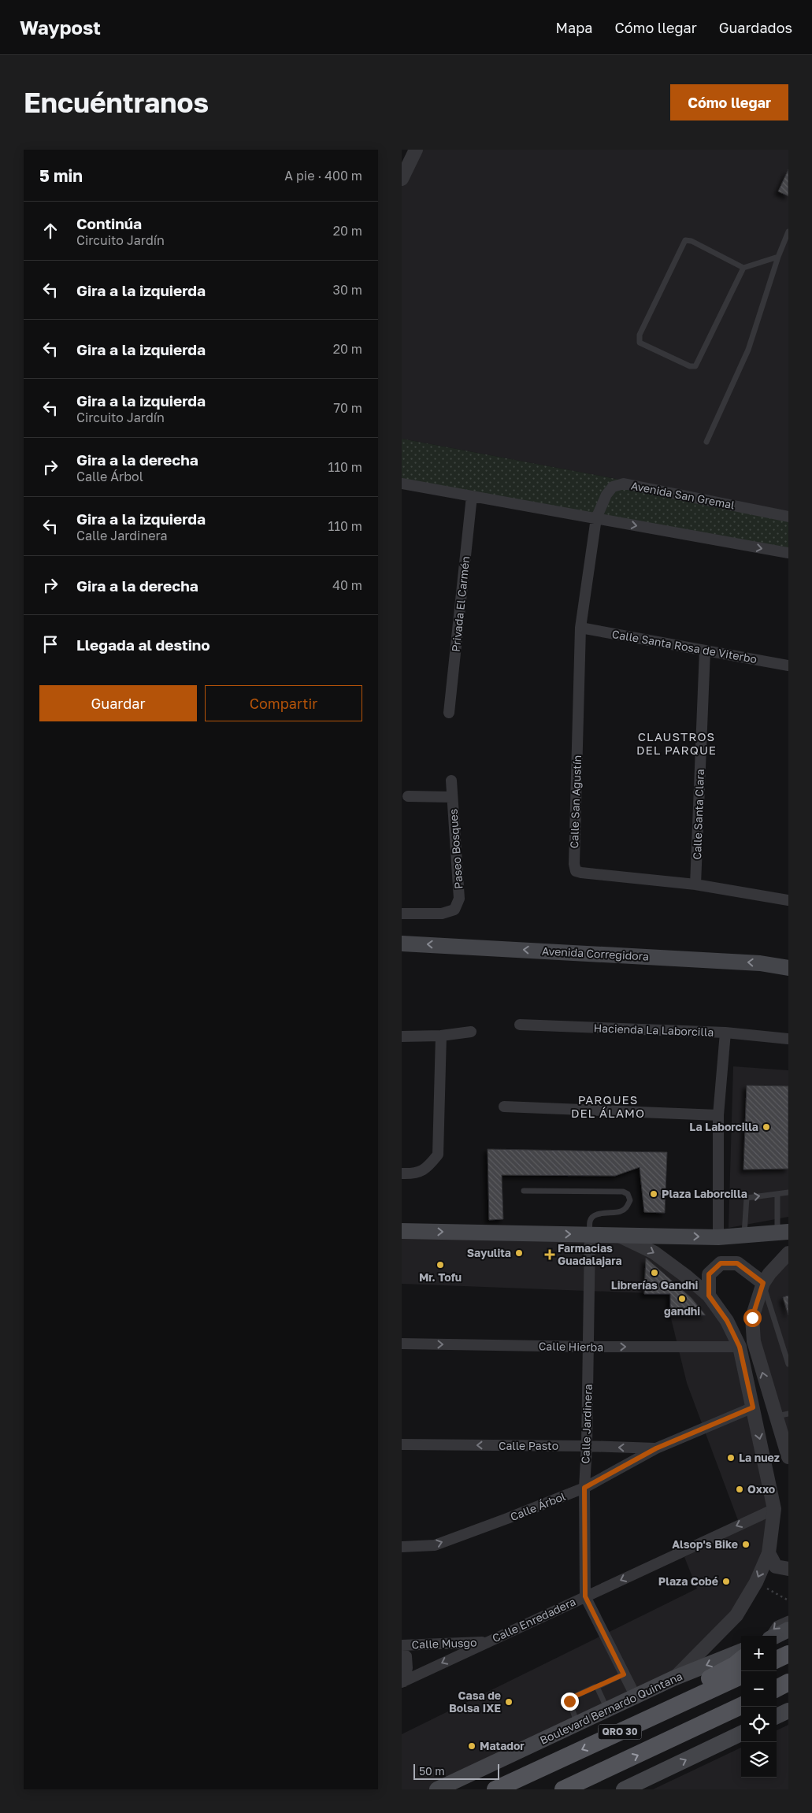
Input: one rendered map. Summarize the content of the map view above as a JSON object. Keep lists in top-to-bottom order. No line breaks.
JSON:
{"streets":{"main road":["Avenida Corregidora","Boulevard Bernardo Quintana","QRO 30"],"street":["Avenida San Gremal","Privada El Carmén","Calle Santa Rosa de Viterbo","Calle San Agustín","Calle Santa Clara","Paseo Bosques","Hacienda La Laborcilla","Calle Hierba","Calle Jardinera","Calle Pasto","Calle Árbol","Calle Enredadera","Calle Musgo"]},"crossings":[["Avenida San Gremal","Calle San Agustín"],["Calle Santa Rosa de Viterbo","Calle San Agustín"],["Calle Santa Rosa de Viterbo","Calle Santa Clara"],["Calle San Agustín","Calle Santa Clara"],["Calle Hierba","Calle Jardinera"],["Calle Jardinera","Calle Pasto"],["Calle Jardinera","Calle Árbol"],["Calle Jardinera","Calle Enredadera"],["Calle Jardinera","Boulevard Bernardo Quintana"],["Calle Pasto","Calle Árbol"],["Calle Enredadera","Calle Musgo"]],"one_way":["Avenida Corregidora","Calle Hierba","Calle Pasto","Calle Árbol","Calle Enredadera"],"districts":["CLAUSTROS DEL PARQUE","PARQUES DEL ÁLAMO"],"places":{"other":["La Laborcilla","Plaza Laborcilla","Sayulita","Mr. Tofu","Librerías Gandhi","gandhi","La nuez","Oxxo","Alsop's Bike","Plaza Cobé","Casa de Bolsa IXE","Matador"],"health":["Farmacias Guadalajara"]},"scale_bar":"50 m","page":{"header":"Waypost","nav":["Mapa","Cómo llegar","Guardados"],"buttons":["Cómo llegar",["Guardar","Compartir"]],"title":"Encuéntranos","heading":["5 min","A pie · 400 m"],"list":[["Continúa","Circuito Jardín","20 m"],["Gira a la izquierda","30 m"],["Gira a la izquierda","20 m"],["Gira a la izquierda","Circuito Jardín","70 m"],["Gira a la derecha","Calle Árbol","110 m"],["Gira a la izquierda","Calle Jardinera","110 m"],["Gira a la derecha","40 m"],"Llegada al destino"],"map_buttons":["+","−"],"scale":"50 m"}}
